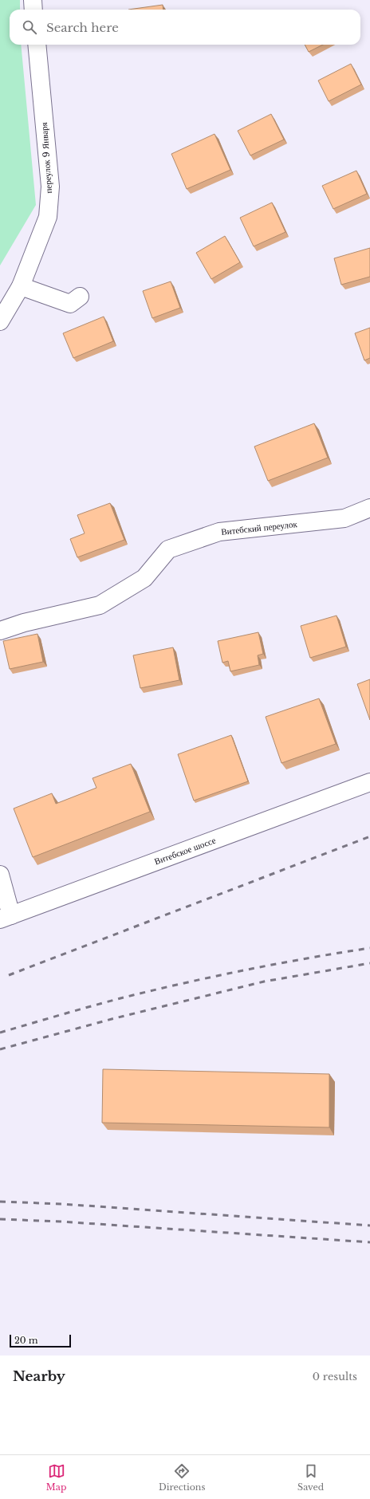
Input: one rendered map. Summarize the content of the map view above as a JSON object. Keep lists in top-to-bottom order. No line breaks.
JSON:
{"streets":{"street":["переулок 9 Января","Витебский переулок","Витебское шоссе"]},"scale_bar":"20 m","page":{"search":"Search here","scale":"20 m","heading":["Nearby","0 results"],"nav":["Map","Directions","Saved"]}}
